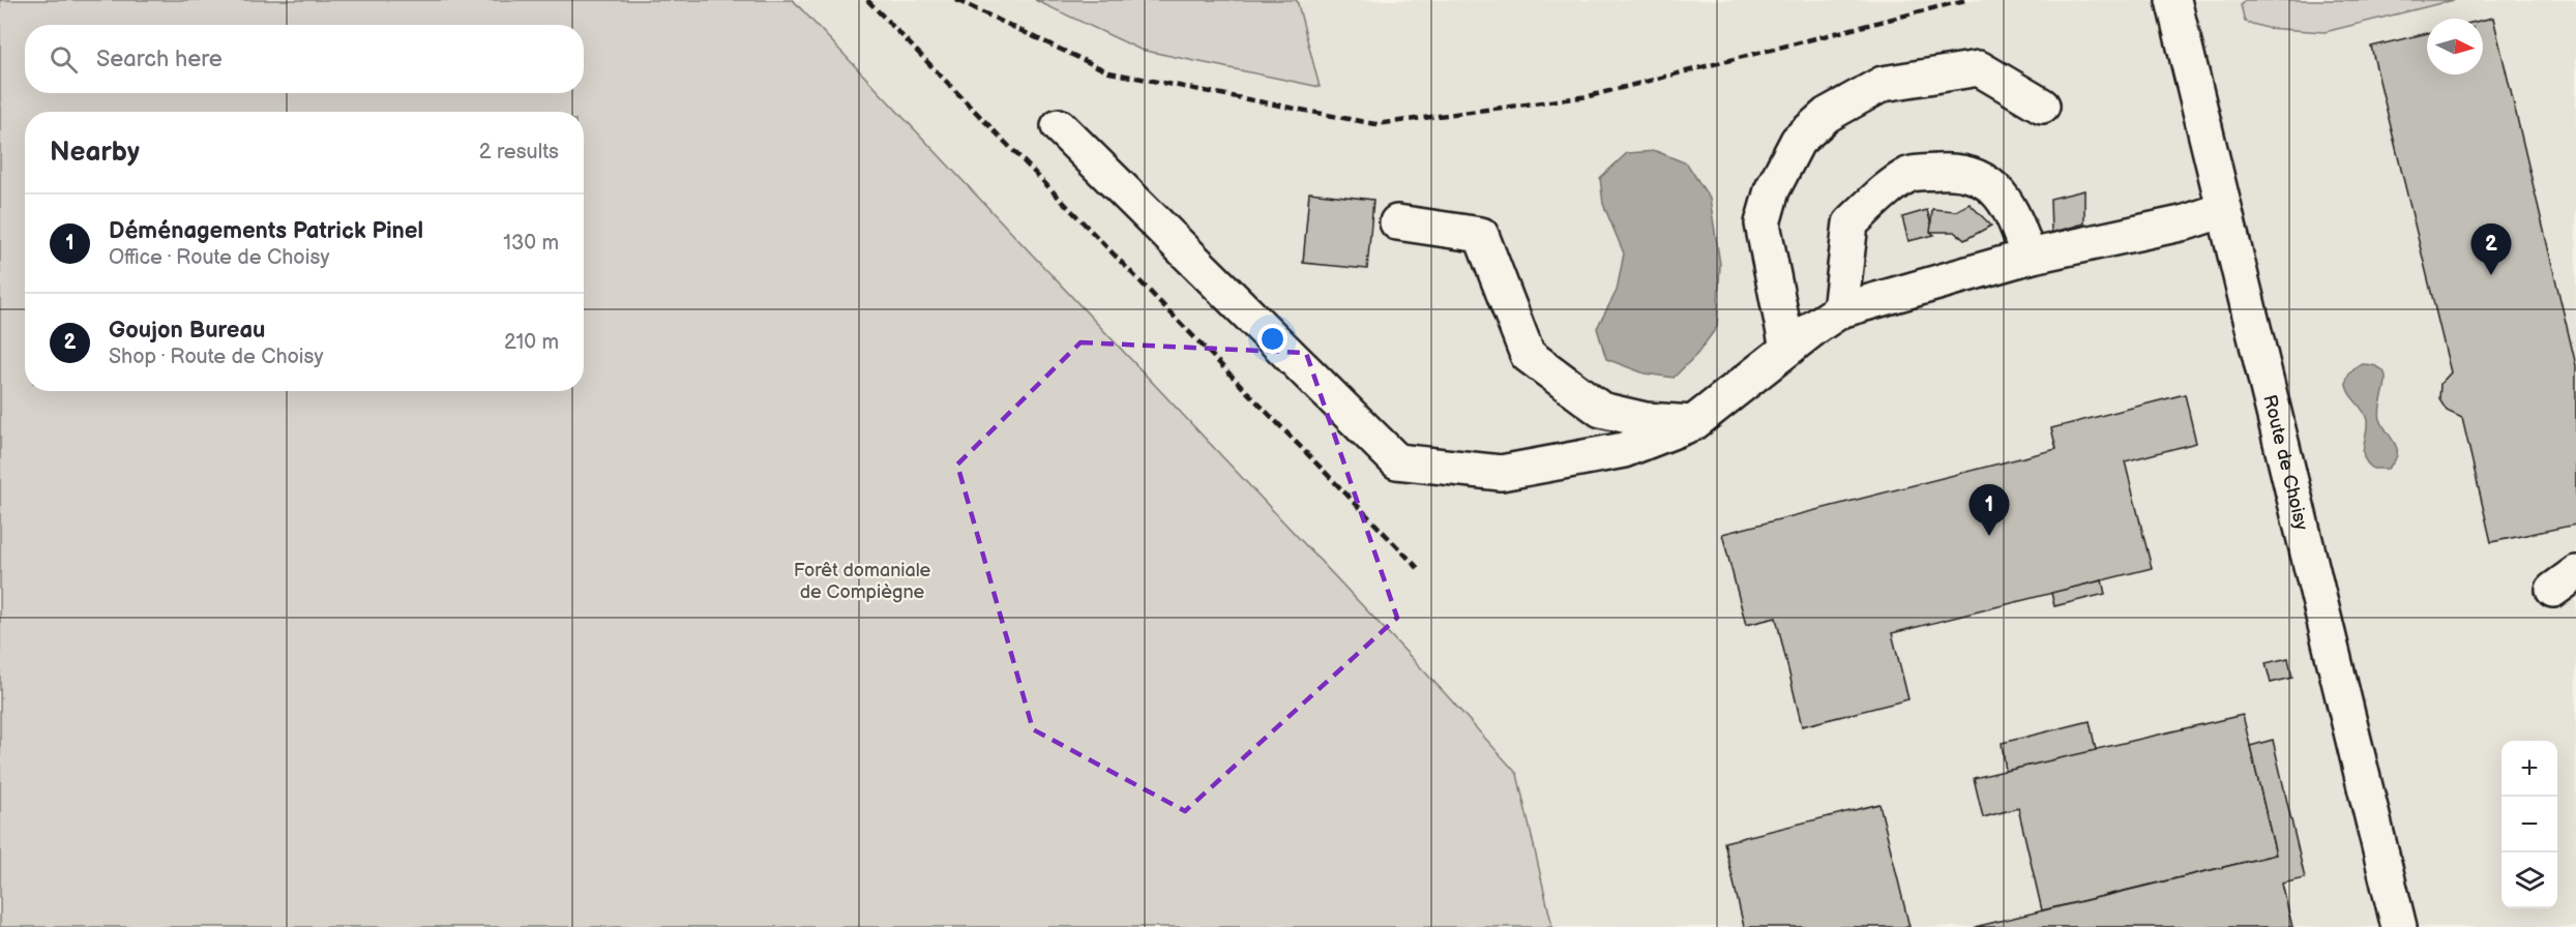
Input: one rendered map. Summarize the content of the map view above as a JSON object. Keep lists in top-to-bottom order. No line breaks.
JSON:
{"streets":{"street":["Route de Choisy"]},"parks":["Forêt domaniale de Compiègne"],"north":"right","page":{"search":"Search here","heading":["Nearby","2 results"],"list":[{"mark":"1","name":"Déménagements Patrick Pinel","note":"Office · Route de Choisy","value":"130 m"},{"mark":"2","name":"Goujon Bureau","note":"Shop · Route de Choisy","value":"210 m"}],"pins":["2","1"],"map_buttons":["+","−"]}}
